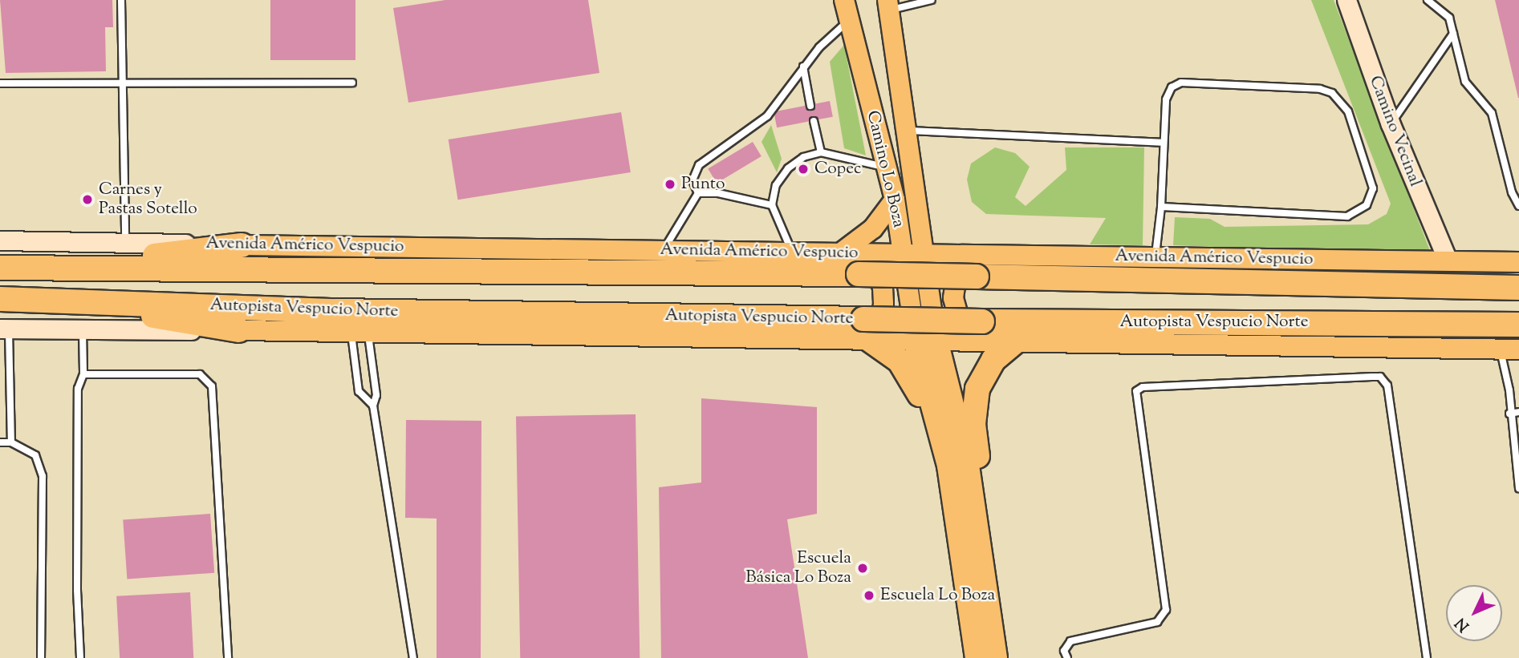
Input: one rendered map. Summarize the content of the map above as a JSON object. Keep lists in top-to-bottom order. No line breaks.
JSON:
{"streets":{"highway":["Autopista Vespucio Norte"],"main road":["Camino Vecinal","Camino Lo Boza","Avenida Américo Vespucio"]},"crossings":[["Camino Vecinal","Avenida Américo Vespucio"],["Camino Lo Boza","Avenida Américo Vespucio"]],"places":["Copec","Punto","Carnes y Pastas Sotello","Escuela Básica Lo Boza","Escuela Lo Boza"],"north":"bottom left"}
